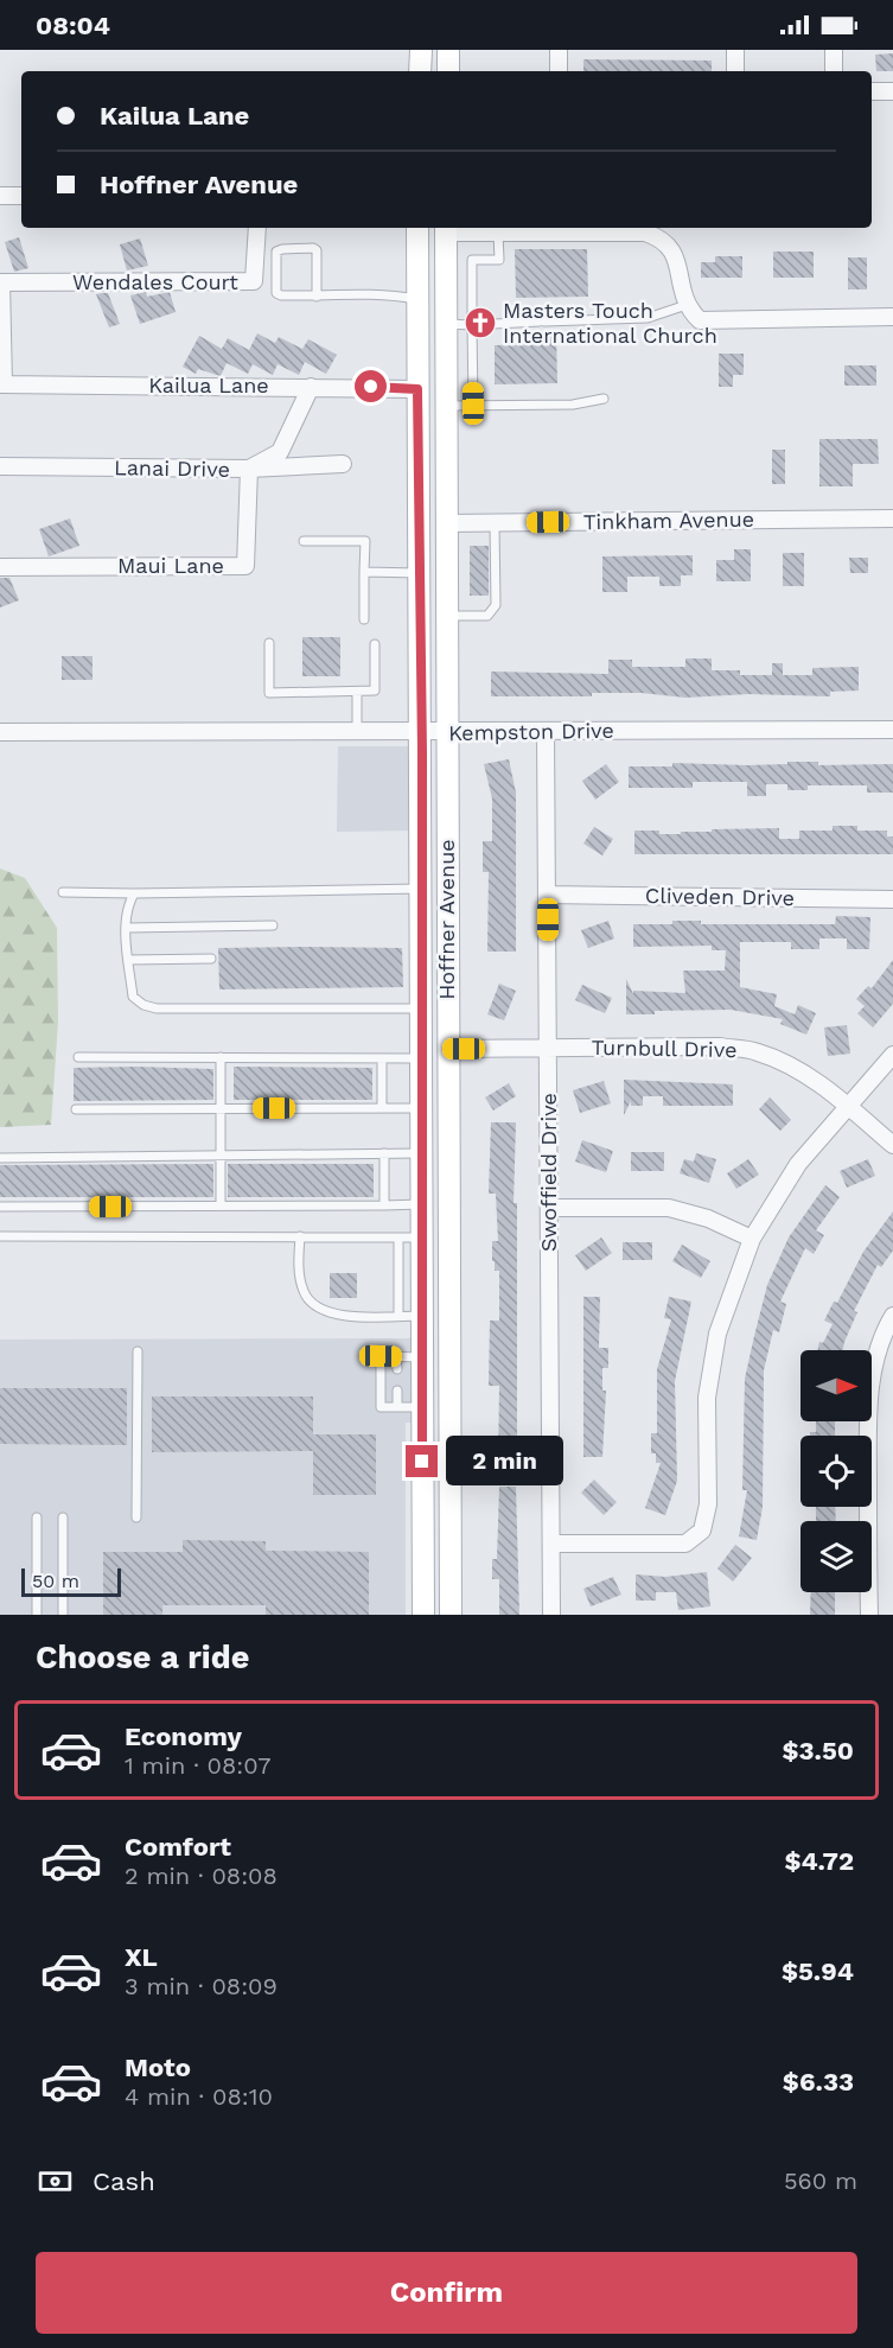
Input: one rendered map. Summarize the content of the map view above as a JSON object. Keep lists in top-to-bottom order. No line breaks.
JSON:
{"streets":{"main road":["Hoffner Avenue"],"street":["Wendales Court","Kailua Lane","Lanai Drive","Tinkham Avenue","Maui Lane","Kempston Drive","Cliveden Drive","Turnbull Drive","Swoffield Drive"]},"crossings":[["Kailua Lane","Hoffner Avenue"],["Lanai Drive","Maui Lane"],["Tinkham Avenue","Hoffner Avenue"],["Kempston Drive","Hoffner Avenue"],["Kempston Drive","Swoffield Drive"],["Cliveden Drive","Swoffield Drive"],["Hoffner Avenue","Turnbull Drive"],["Turnbull Drive","Swoffield Drive"]],"places":{"church":["Masters Touch International Church"]},"scale_bar":"50 m","north":"right","page":{"status":"08:04","banner":["Kailua Lane","Hoffner Avenue"],"bubble":"2 min","scale":"50 m","heading":"Choose a ride","list":[{"name":"Economy","note":"1 min · 08:07","value":"$3.50"},{"name":"Comfort","note":"2 min · 08:08","value":"$4.72"},{"name":"XL","note":"3 min · 08:09","value":"$5.94"},{"name":"Moto","note":"4 min · 08:10","value":"$6.33"}],"pay":["Cash","560 m"],"buttons":"Confirm"}}
